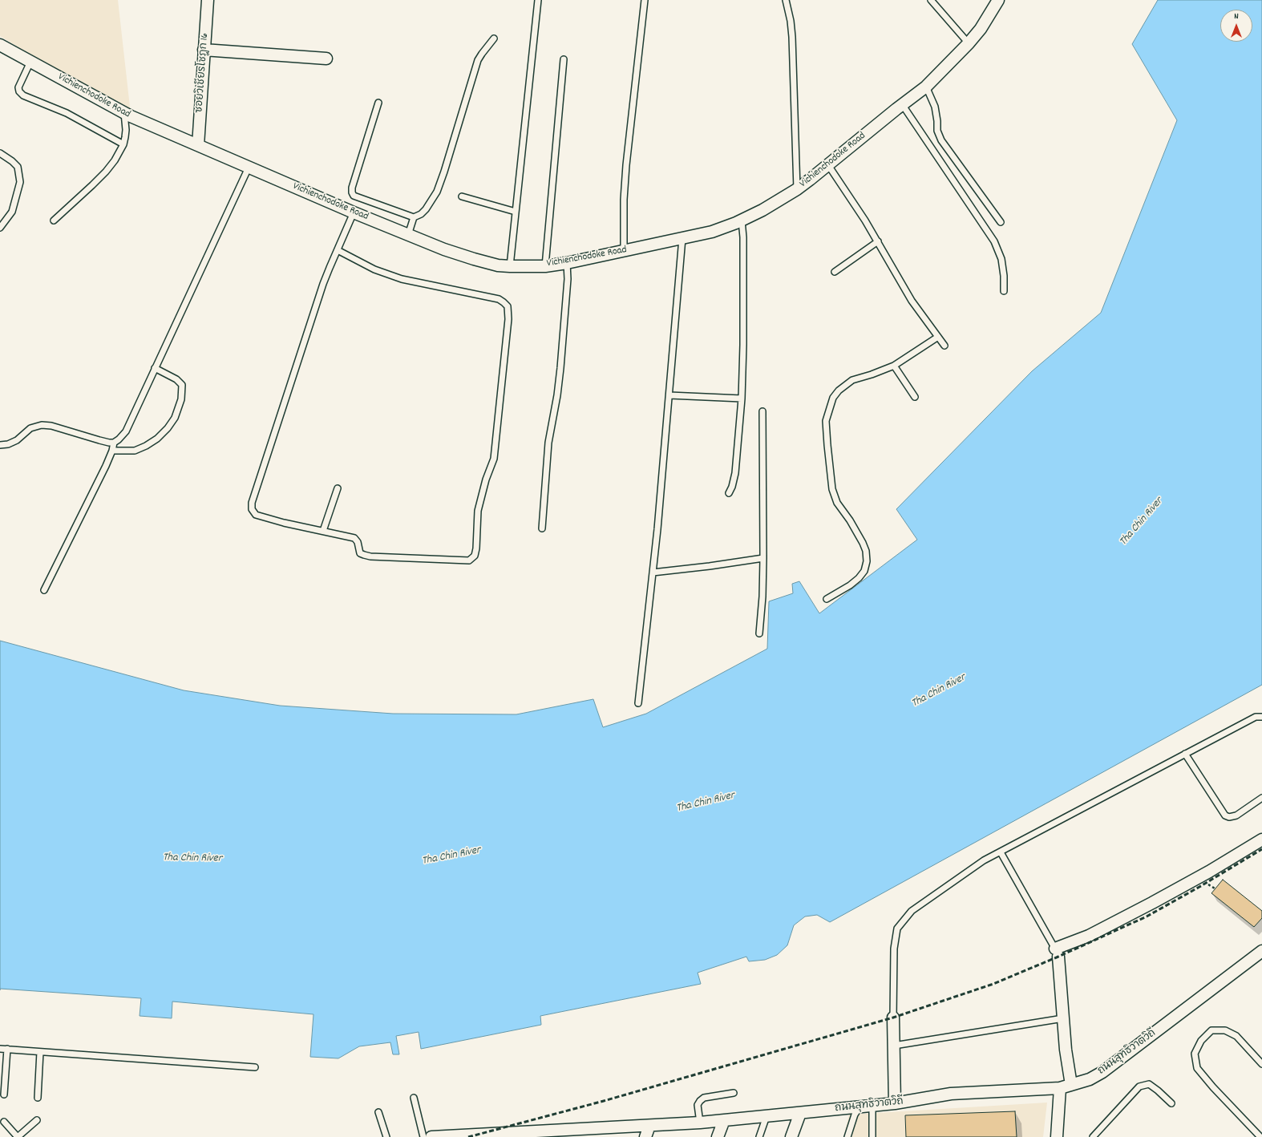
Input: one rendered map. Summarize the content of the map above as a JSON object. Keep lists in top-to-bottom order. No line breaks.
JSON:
{"streets":{"street":["ซอยวิเชียรโชฎก 16","Vichienchodoke Road","ถนนสุทธิวาตวิถี"]},"crossings":[["ซอยวิเชียรโชฎก 16","Vichienchodoke Road"]],"water":["Tha Chin River"],"north":"top"}
